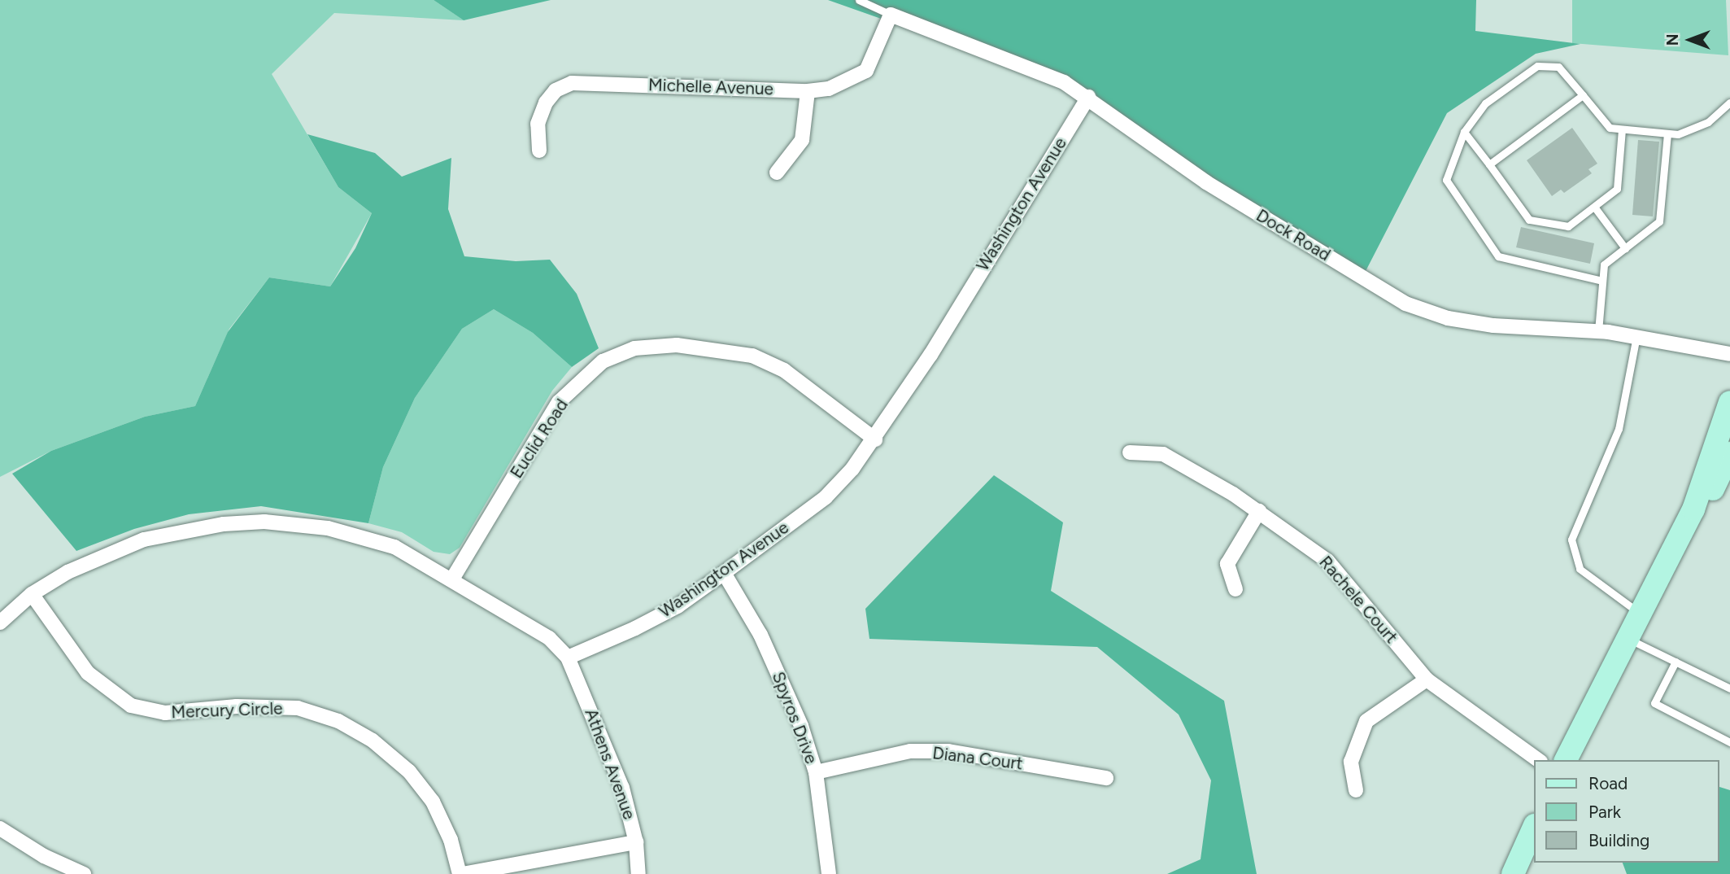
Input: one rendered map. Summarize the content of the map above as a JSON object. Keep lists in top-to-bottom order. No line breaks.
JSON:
{"streets":{"street":["Michelle Avenue","Washington Avenue","Dock Road","Euclid Road","Rachele Court","Mercury Circle","Spyros Drive","Diana Court","Athens Avenue"]},"crossings":[["Michelle Avenue","Dock Road"],["Washington Avenue","Dock Road"],["Washington Avenue","Euclid Road"],["Washington Avenue","Spyros Drive"],["Washington Avenue","Athens Avenue"],["Spyros Drive","Diana Court"]],"legend":["Road","Park","Building"],"north":"left"}
